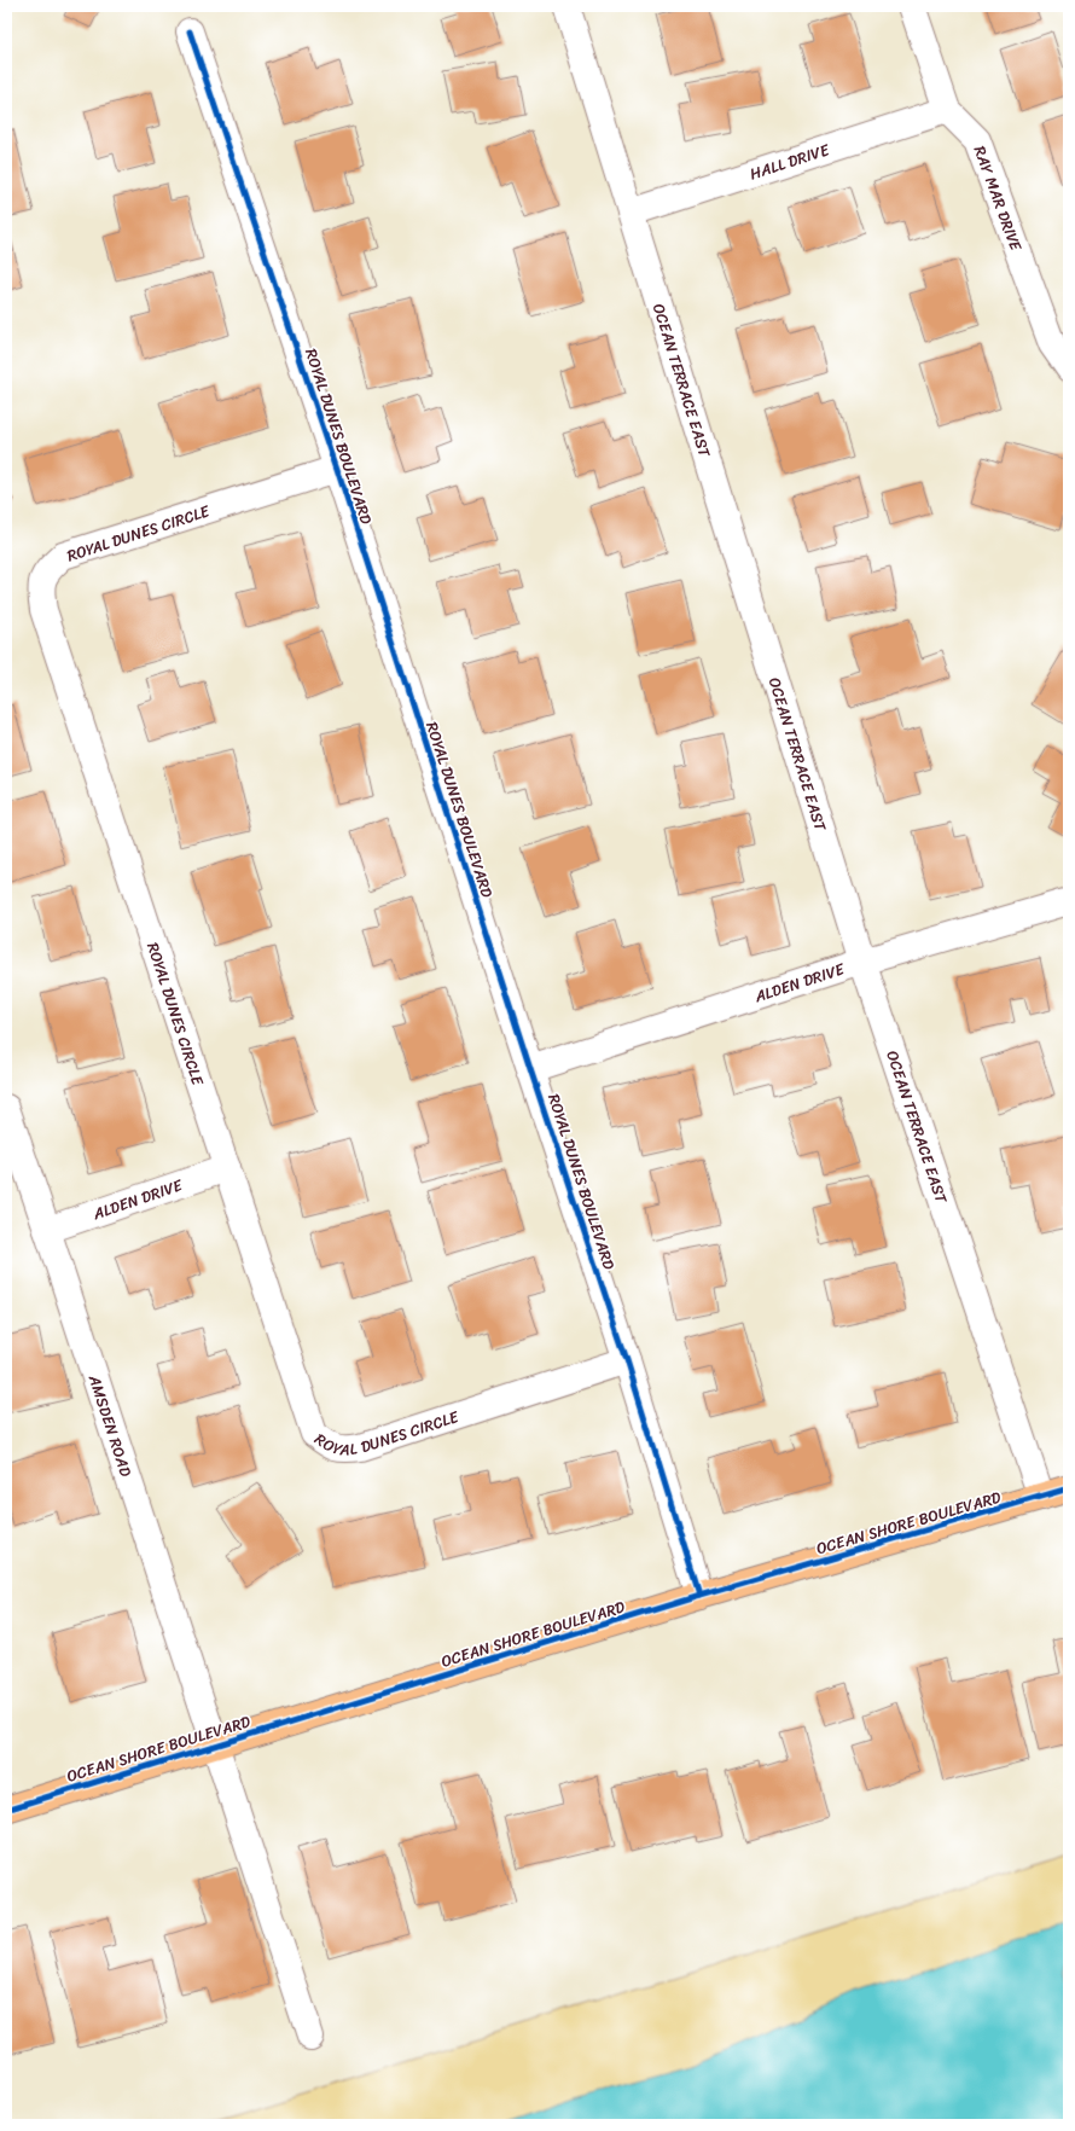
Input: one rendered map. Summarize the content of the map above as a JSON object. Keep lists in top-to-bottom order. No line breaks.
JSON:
{"streets":{"main road":["OCEAN SHORE BOULEVARD"],"street":["HALL DRIVE","RAY MAR DRIVE","OCEAN TERRACE EAST","ROYAL DUNES BOULEVARD","ROYAL DUNES CIRCLE","ALDEN DRIVE","AMSDEN ROAD"]},"crossings":[["HALL DRIVE","RAY MAR DRIVE"],["HALL DRIVE","OCEAN TERRACE EAST"],["OCEAN TERRACE EAST","ALDEN DRIVE"],["OCEAN TERRACE EAST","OCEAN SHORE BOULEVARD"],["ROYAL DUNES BOULEVARD","ROYAL DUNES CIRCLE"],["ROYAL DUNES BOULEVARD","ALDEN DRIVE"],["ROYAL DUNES BOULEVARD","OCEAN SHORE BOULEVARD"],["ROYAL DUNES CIRCLE","ALDEN DRIVE"],["ALDEN DRIVE","AMSDEN ROAD"],["AMSDEN ROAD","OCEAN SHORE BOULEVARD"]]}
